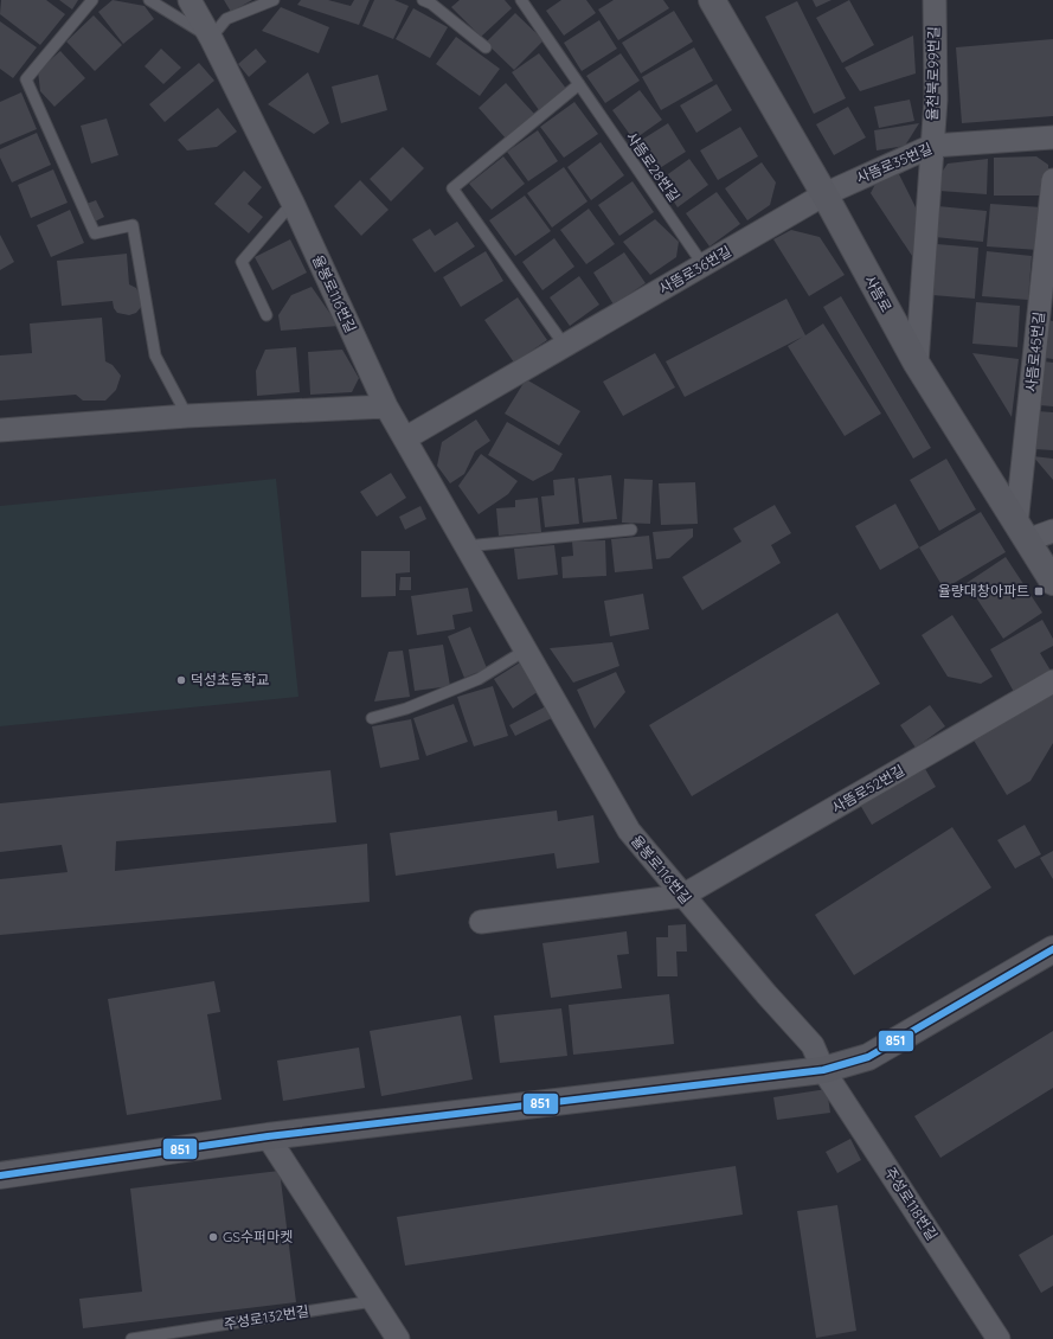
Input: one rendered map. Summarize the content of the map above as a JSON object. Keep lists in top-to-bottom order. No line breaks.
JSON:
{"streets":{"street":["율천북로99번길","사뜸로35번길","사뜸로36번길","율봉로116번길","사뜸로","사뜸로45번길","사뜸로52번길","주성로118번길"],"lane":["사뜸로28번길","주성로132번길"]},"crossings":[["율천북로99번길","사뜸로35번길"],["율천북로99번길","사뜸로"],["사뜸로35번길","사뜸로36번길"],["사뜸로35번길","사뜸로"],["사뜸로28번길","사뜸로36번길"],["사뜸로36번길","율봉로116번길"],["사뜸로36번길","사뜸로"],["율봉로116번길","사뜸로52번길"],["율봉로116번길","주성로118번길"],["사뜸로","사뜸로45번길"]],"places":{"transit":["율량대창아파트"],"other":["덕성초등학교","GS수퍼마켓"]},"lines":["transit line 851"]}
